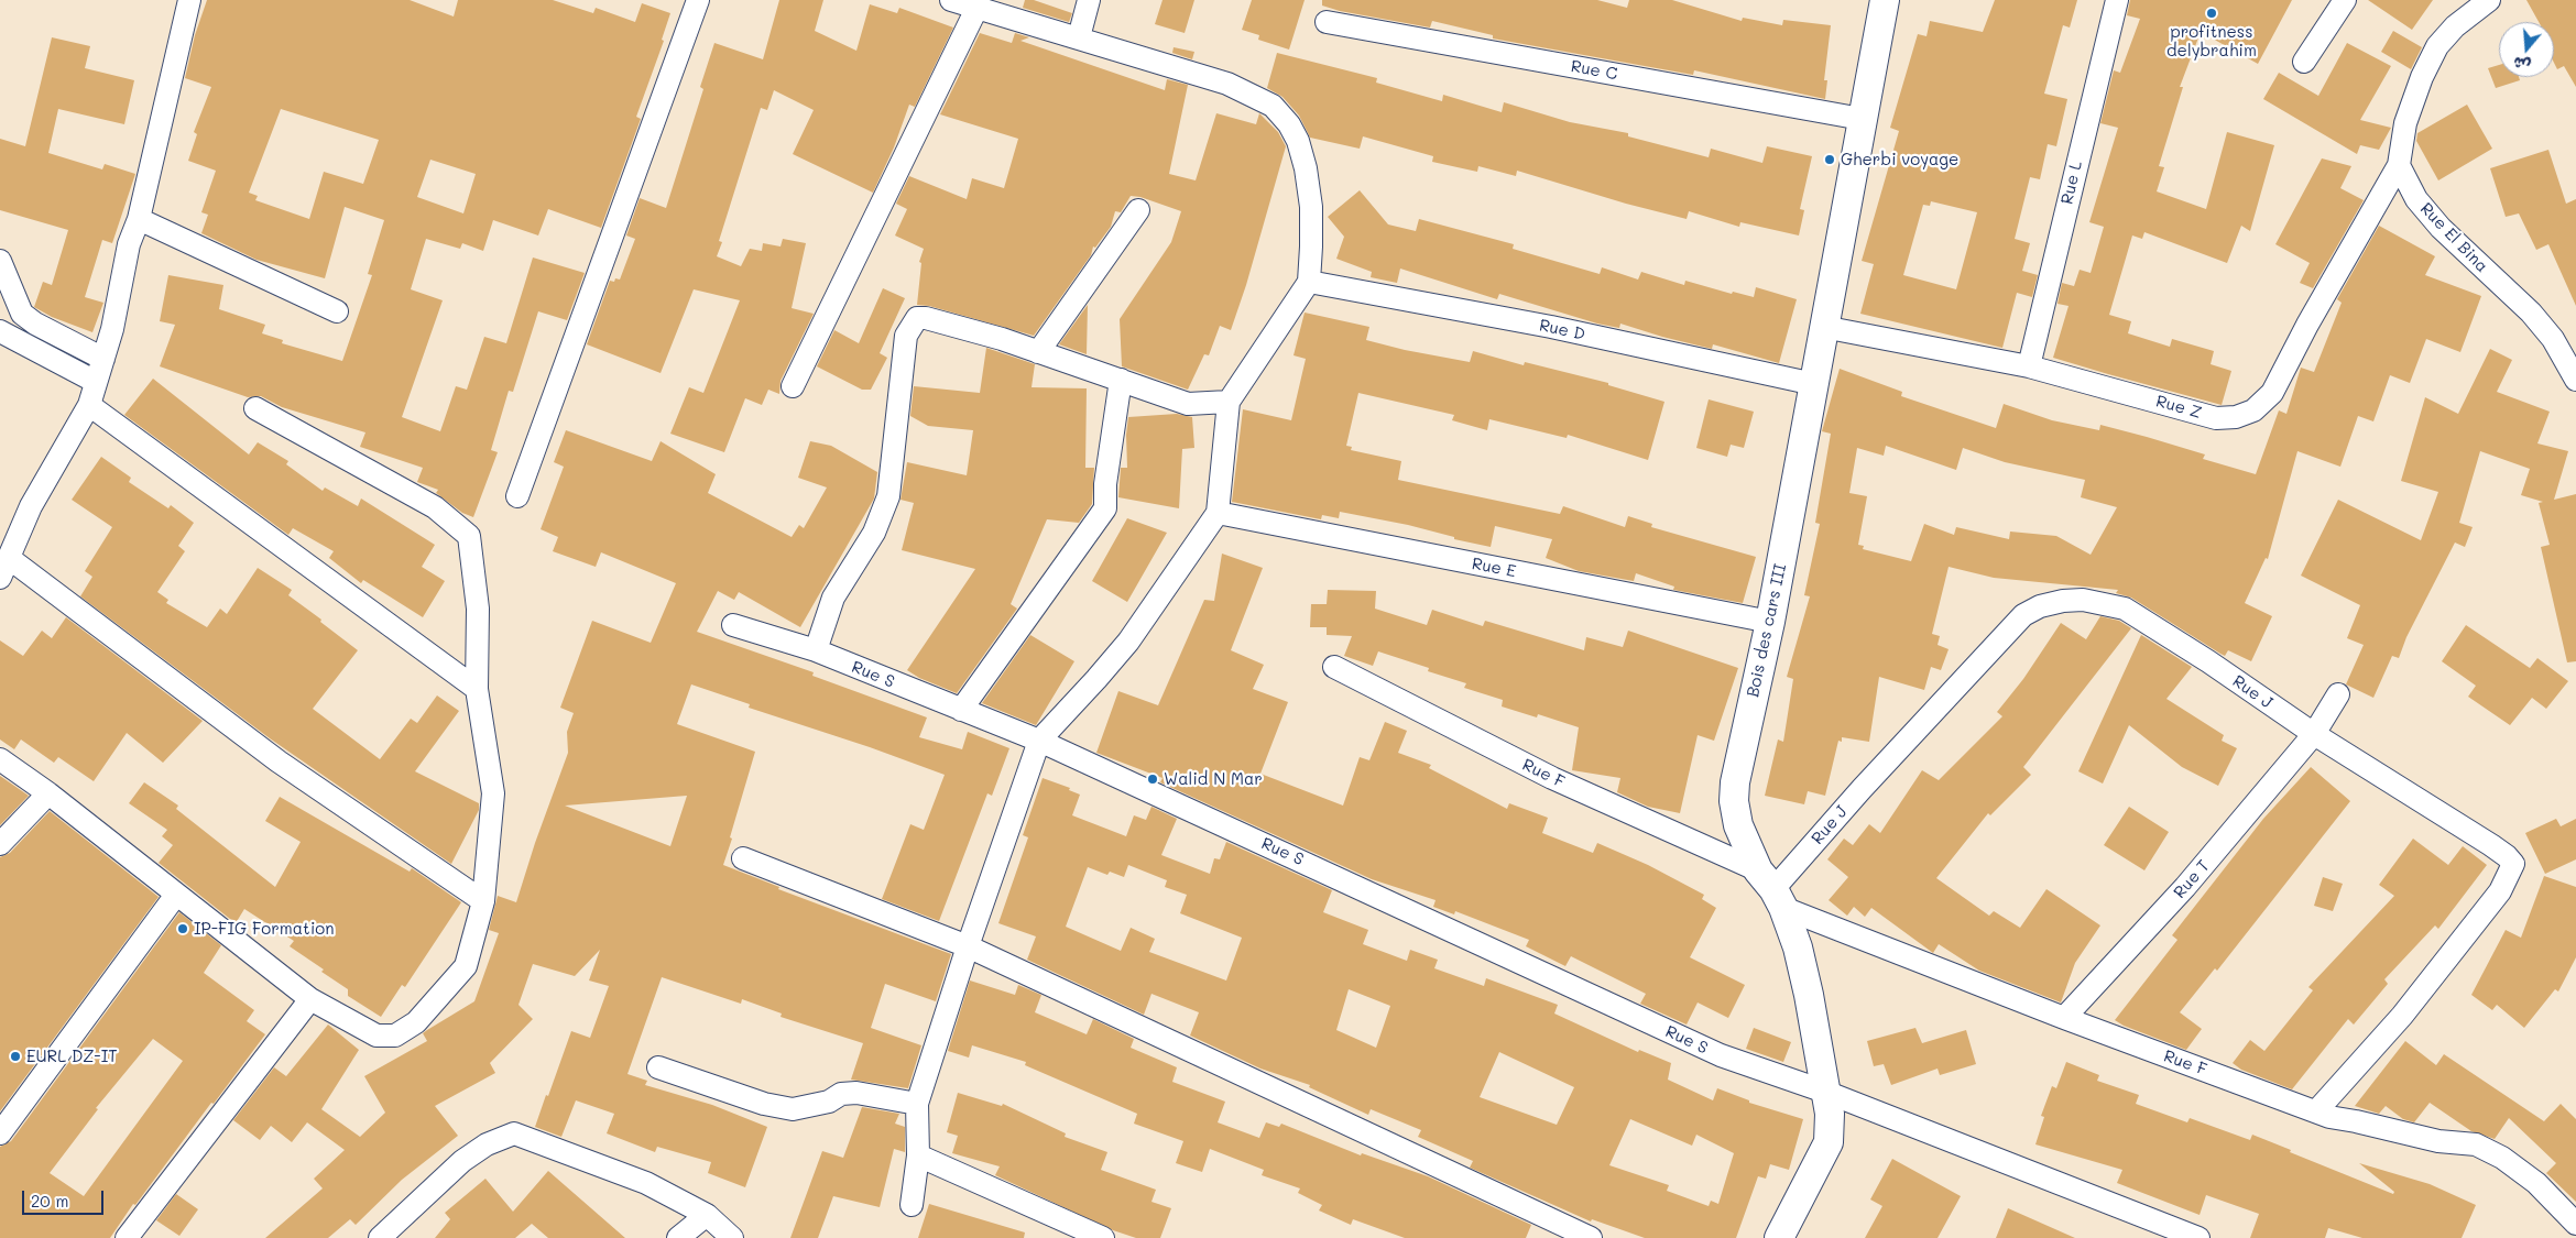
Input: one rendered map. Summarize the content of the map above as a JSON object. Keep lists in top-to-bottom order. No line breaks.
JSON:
{"streets":{"street":["Rue C","Rue L","Rue El Bina","Rue D","Rue Z","Rue E","Bois des cars III","Rue S","Rue J","Rue F","Rue T"]},"crossings":[["Rue C","Bois des cars III"],["Rue L","Rue Z"],["Rue El Bina","Rue Z"],["Rue D","Bois des cars III"],["Rue Z","Bois des cars III"],["Rue E","Bois des cars III"],["Bois des cars III","Rue S"],["Bois des cars III","Rue J"],["Bois des cars III","Rue F"],["Rue J","Rue F"],["Rue J","Rue T"],["Rue F","Rue T"]],"places":["profitness delybrahim","Gherbi voyage","Walid N Mar","IP-FIG Formation","EURL DZ-IT"],"scale_bar":"20 m","north":"bottom"}
